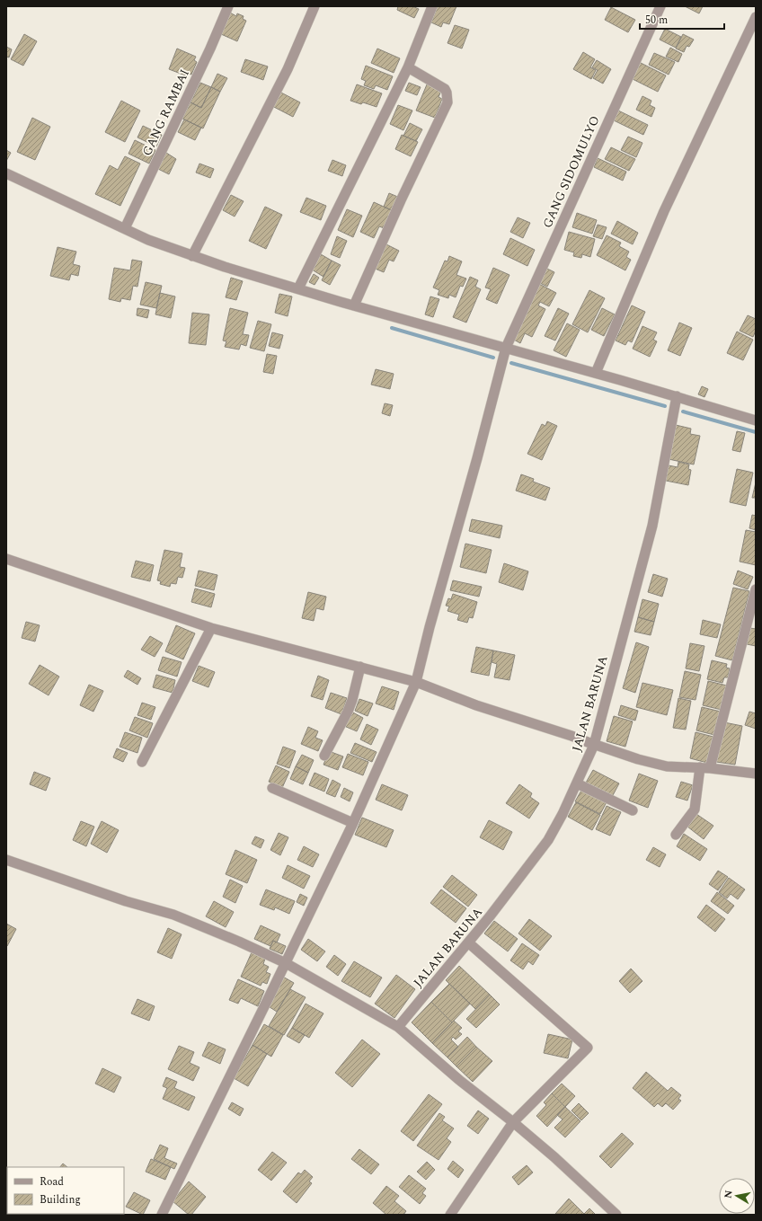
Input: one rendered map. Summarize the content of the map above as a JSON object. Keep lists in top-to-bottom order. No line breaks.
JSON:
{"streets":{"street":["GANG RAMBAI","GANG SIDOMULYO","JALAN BARUNA"]},"legend":["Road","Building"],"scale_bar":"50 m","north":"left"}
